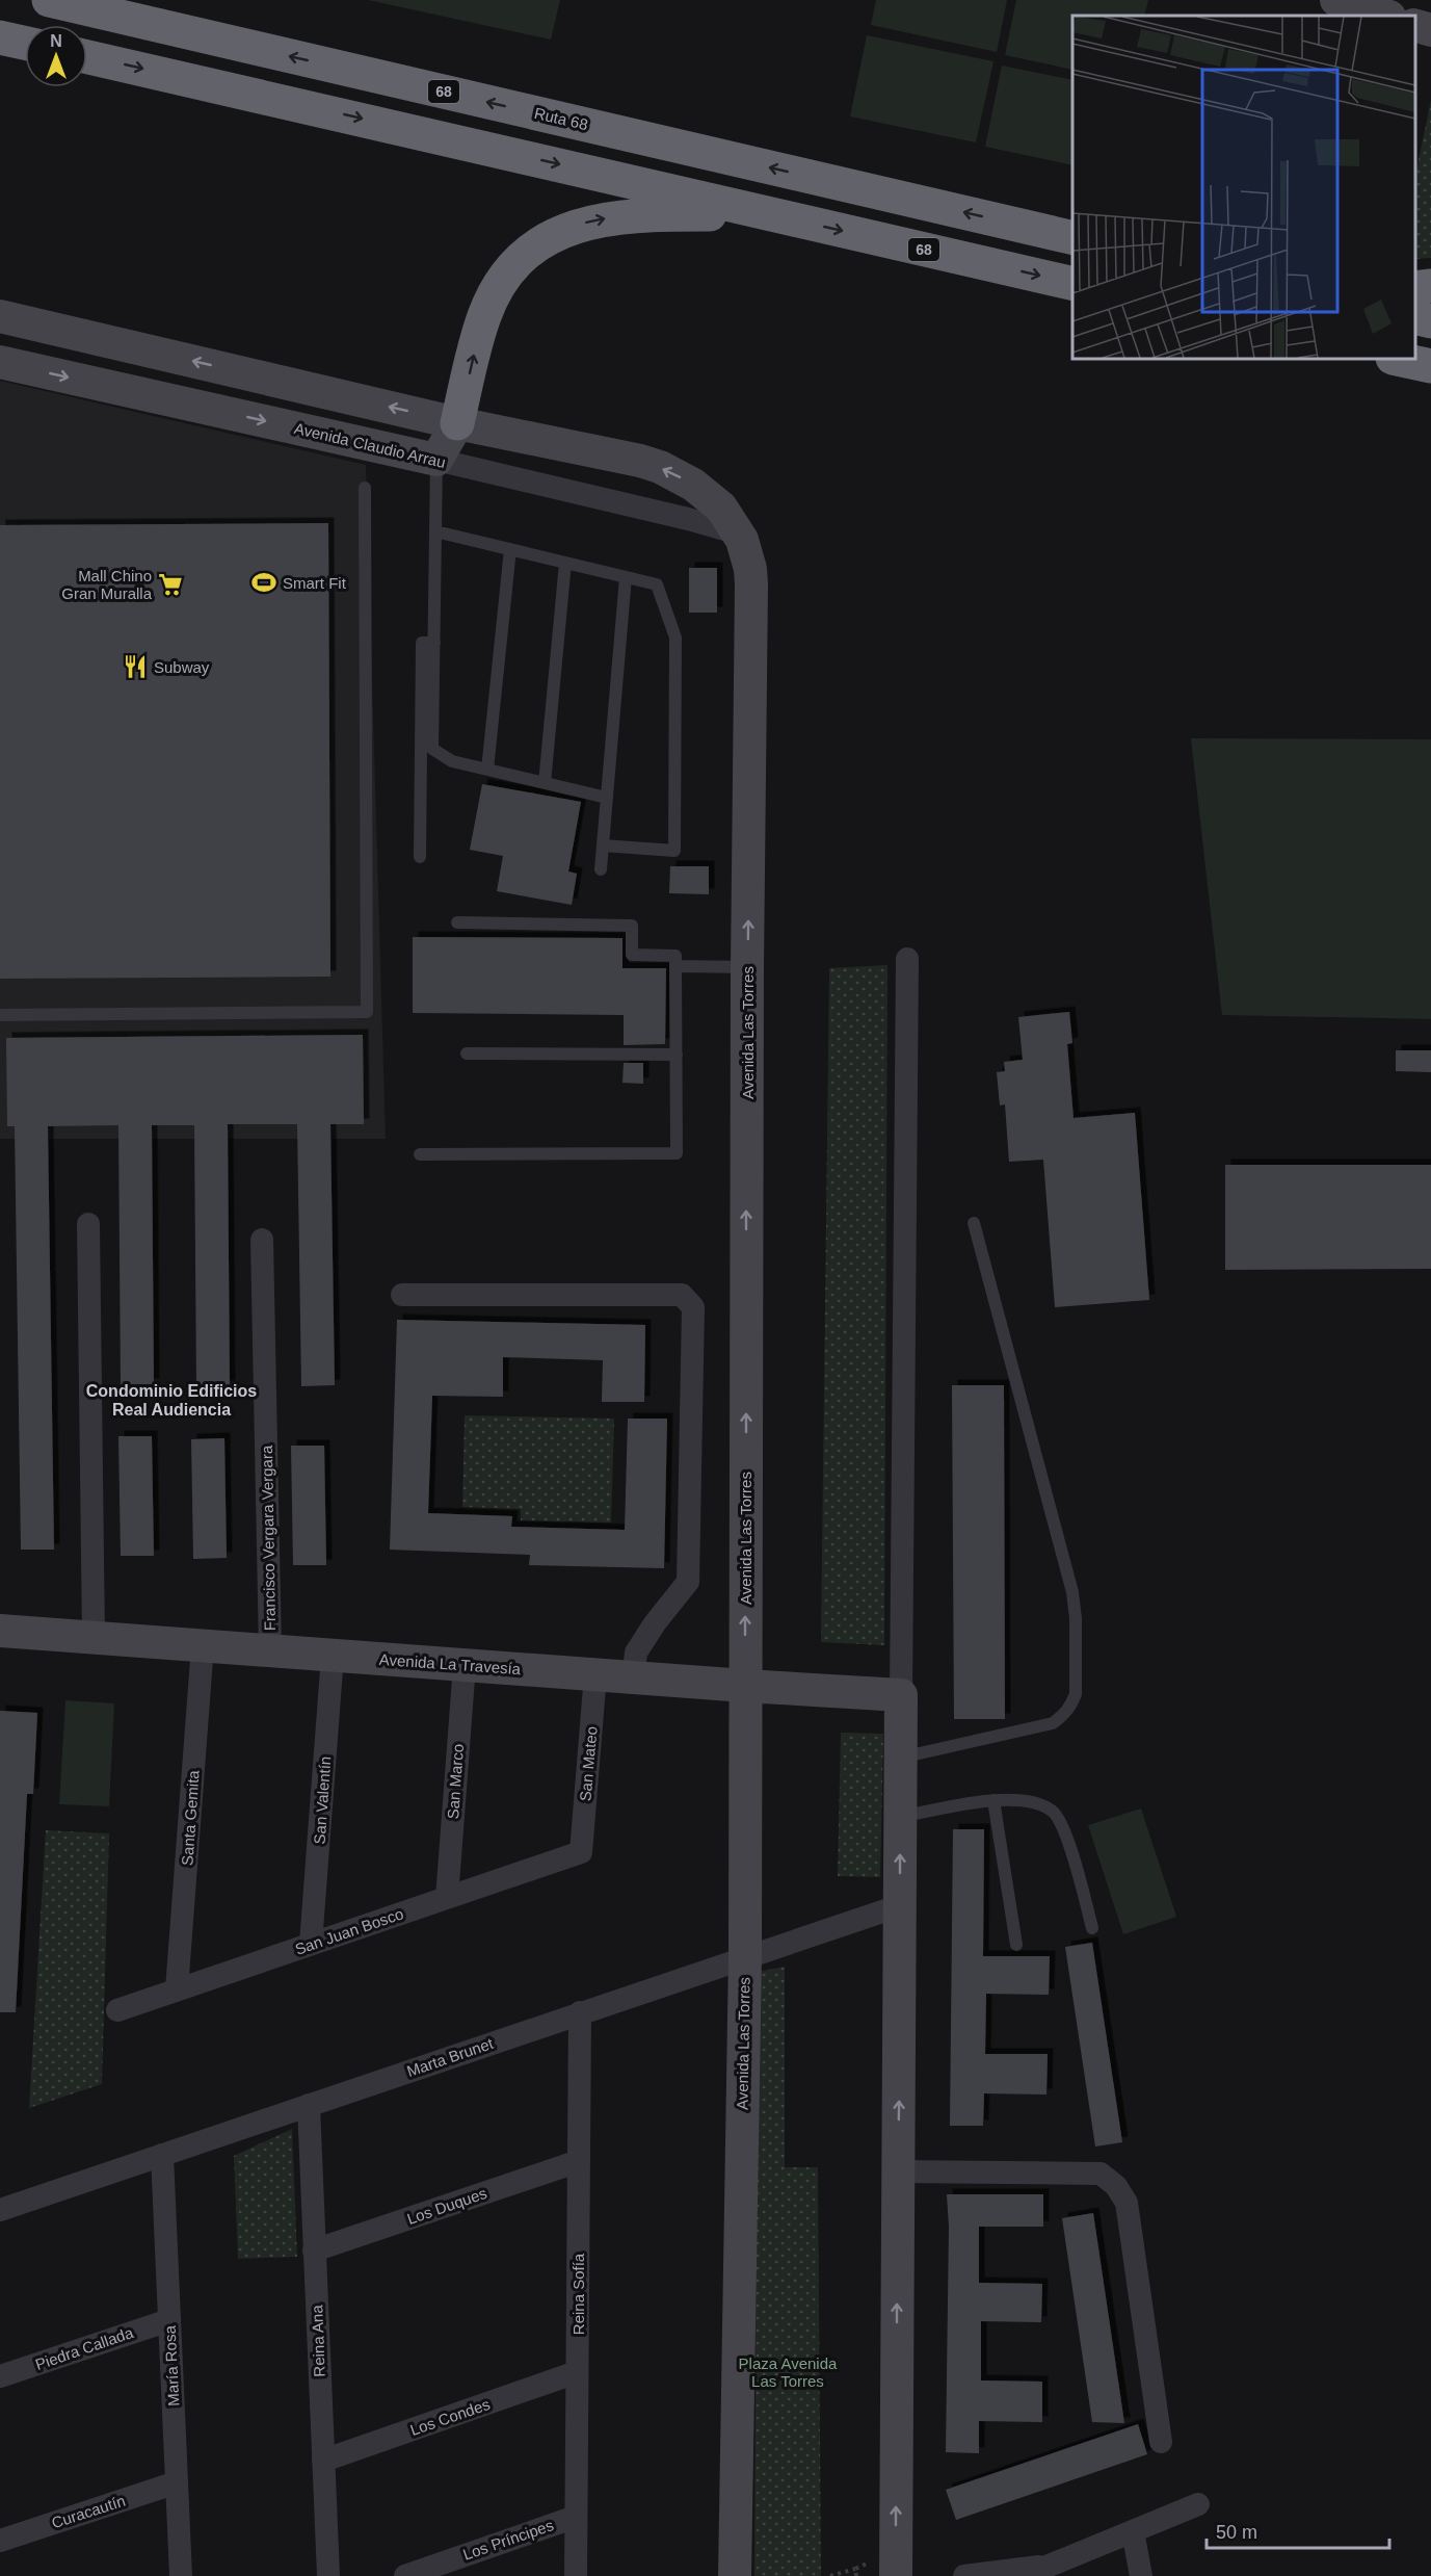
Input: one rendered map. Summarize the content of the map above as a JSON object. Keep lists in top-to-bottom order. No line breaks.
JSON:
{"streets":{"highway":["68","Ruta 68"],"street":["Avenida Claudio Arrau","Avenida Las Torres","Francisco Vergara Vergara","Avenida La Travesía","San Mateo","San Marco","San Valentín","Santa Gemita","San Juan Bosco","Marta Brunet","Los Duques","Reina Sofía","Reina Ana","Piedra Callada","María Rosa","Los Condes","Curacautín","Los Príncipes"]},"crossings":[["Avenida Claudio Arrau","Avenida Las Torres"],["Avenida Las Torres","Avenida La Travesía"],["Avenida Las Torres","Marta Brunet"],["Francisco Vergara Vergara","Avenida La Travesía"],["Avenida La Travesía","San Mateo"],["Avenida La Travesía","San Marco"],["Avenida La Travesía","San Valentín"],["Avenida La Travesía","Santa Gemita"],["San Mateo","San Juan Bosco"],["San Marco","San Juan Bosco"],["San Valentín","San Juan Bosco"],["Santa Gemita","San Juan Bosco"],["Marta Brunet","Reina Sofía"],["Marta Brunet","Reina Ana"],["Marta Brunet","María Rosa"],["Los Duques","Reina Sofía"],["Los Duques","Reina Ana"],["Reina Sofía","Los Condes"],["Reina Sofía","Los Príncipes"],["Reina Ana","Los Condes"],["Piedra Callada","María Rosa"],["María Rosa","Curacautín"]],"districts":["Condominio Edificios Real Audiencia"],"parks":["Plaza Avenida Las Torres"],"places":{"sports":["Smart Fit"],"supermarket":["Mall Chino Gran Muralla"],"restaurant":["Subway"]},"scale_bar":"50 m","north":"top"}
